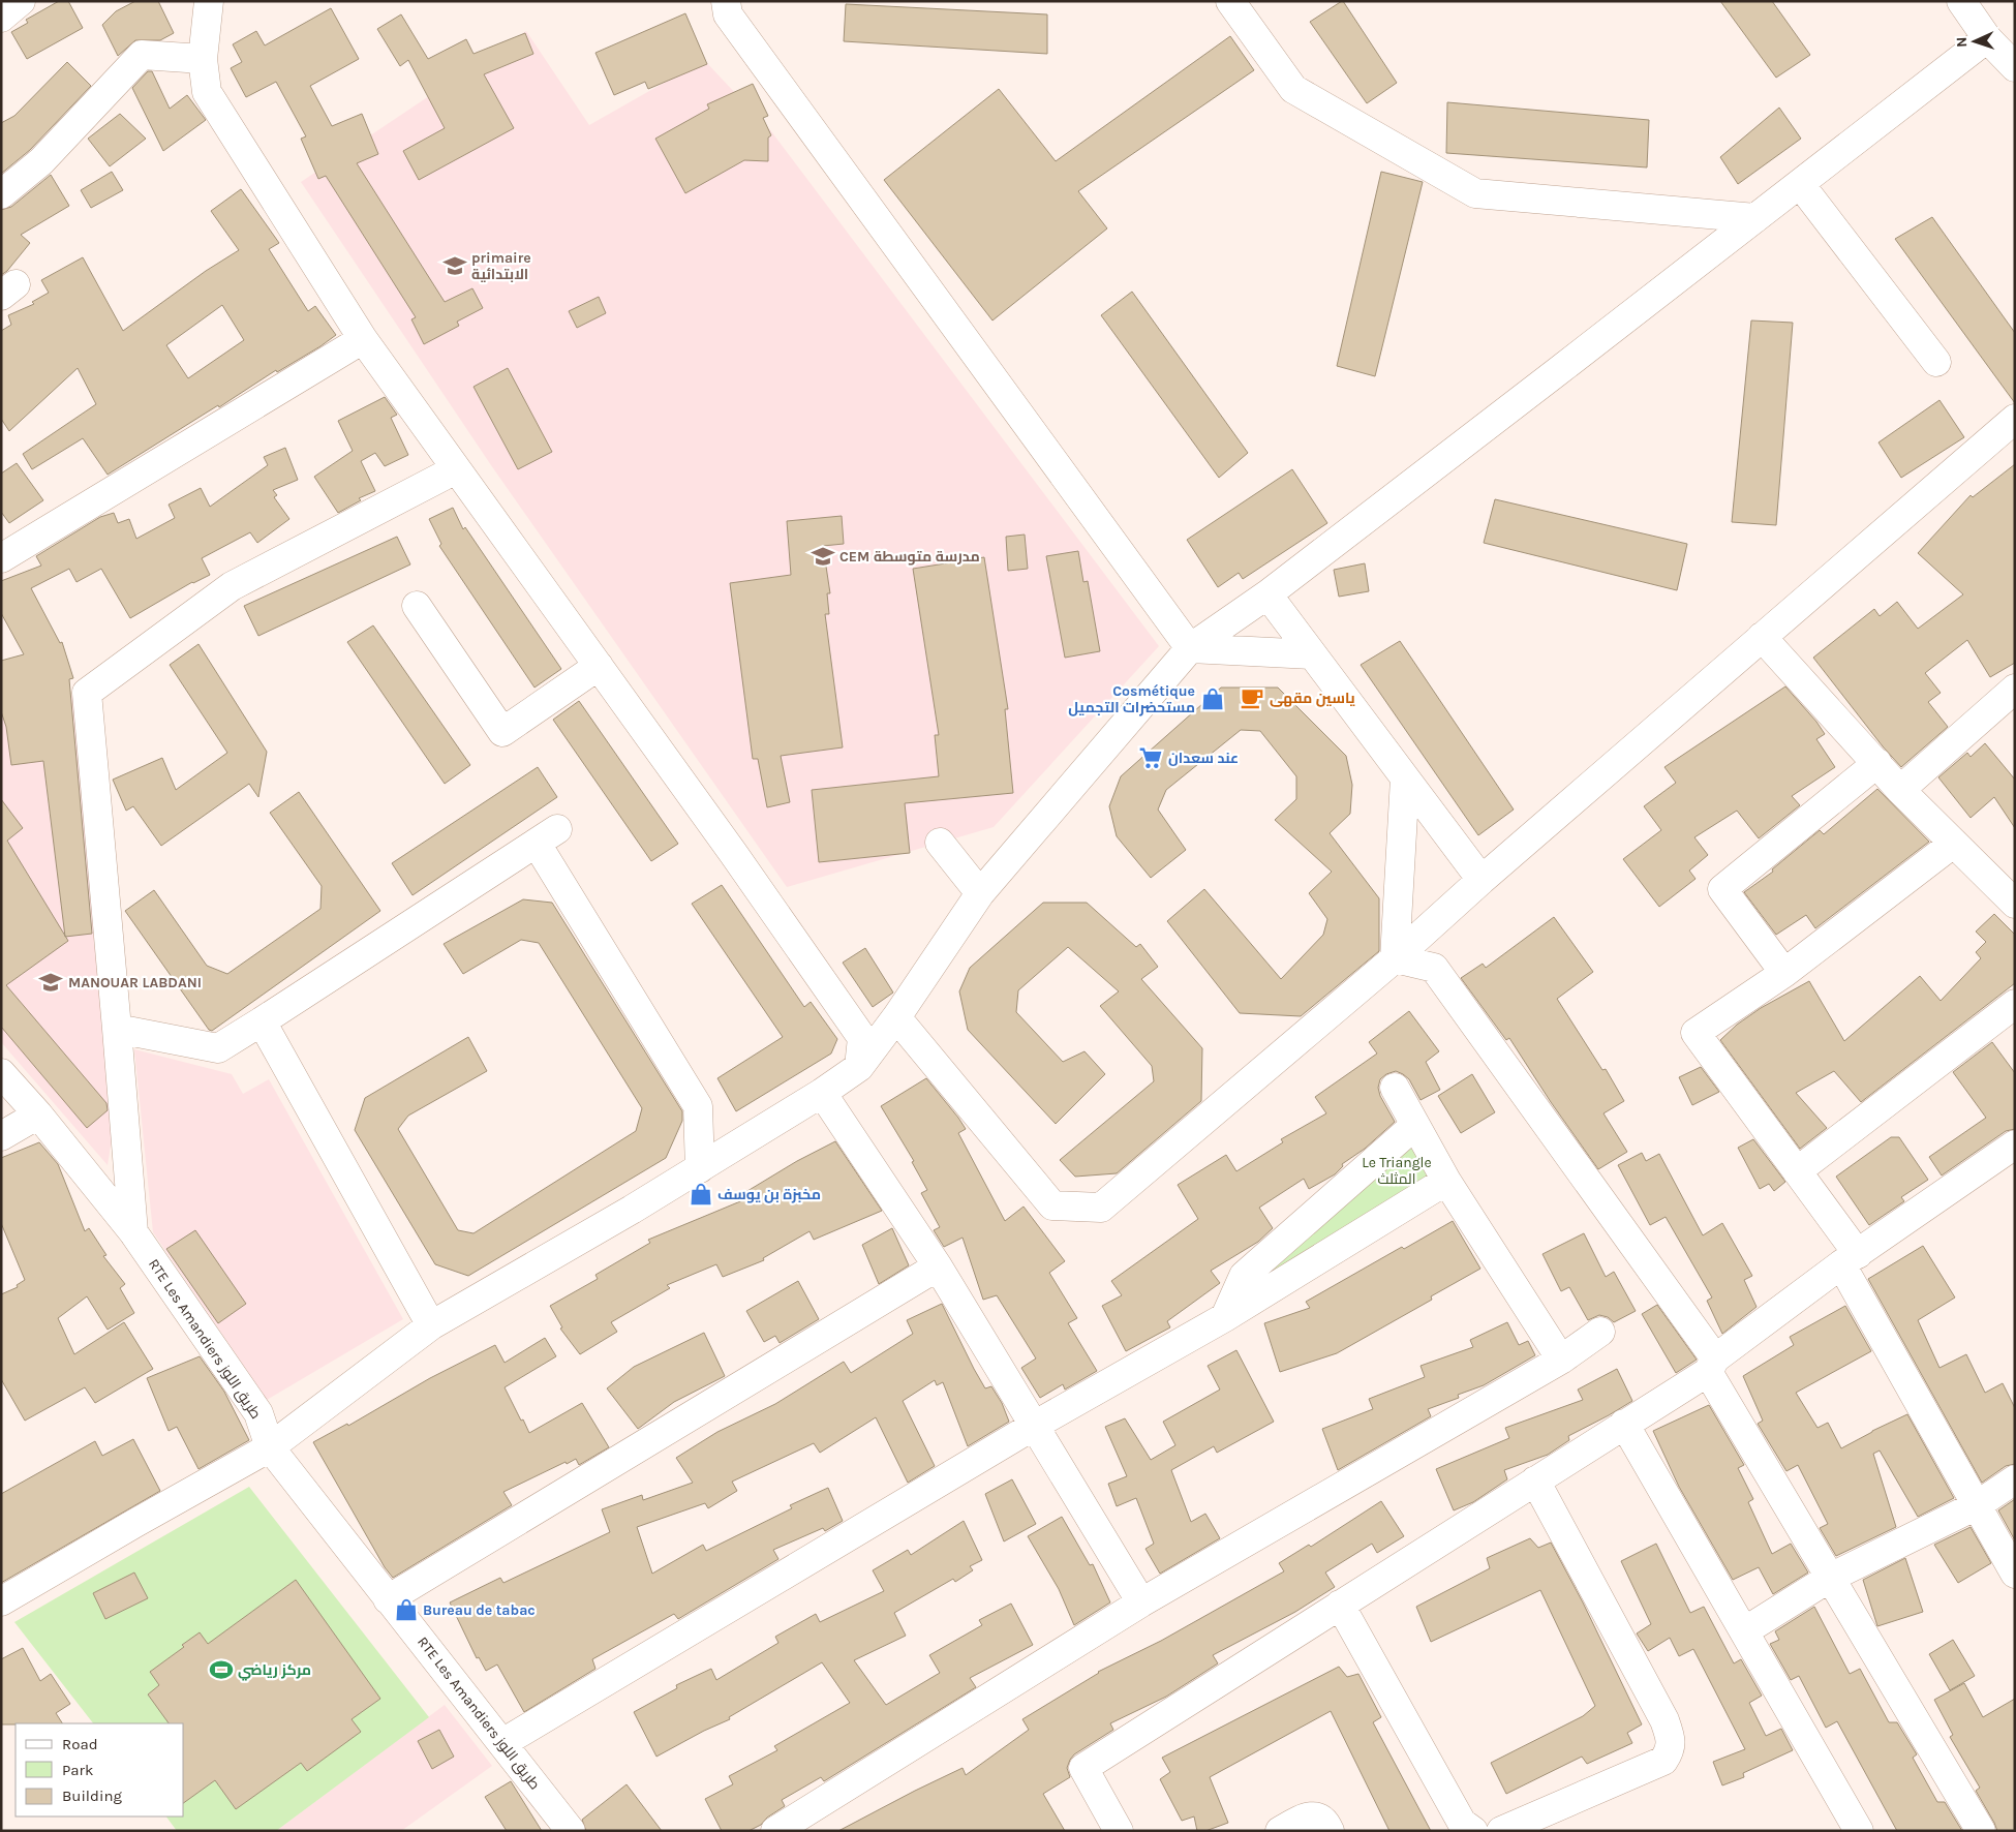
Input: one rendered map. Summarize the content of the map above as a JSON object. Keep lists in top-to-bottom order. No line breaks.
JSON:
{"streets":{"street":["RTE Les Amandiers طريق اللوز"]},"parks":["Le Triangle المثلث"],"places":{"school or university":["primaire الابتدائية","CEM مدرسة متوسطة","MANOUAR LABDANI"],"cafe":["ياسين مقهى"],"shop":["Cosmétique مستحضرات التجميل","مخبزة بن یوسف","Bureau de tabac"],"supermarket":["عند سعدان"],"sports":["مركز رياضي"]},"legend":["Road","Park","Building"],"north":"left"}
